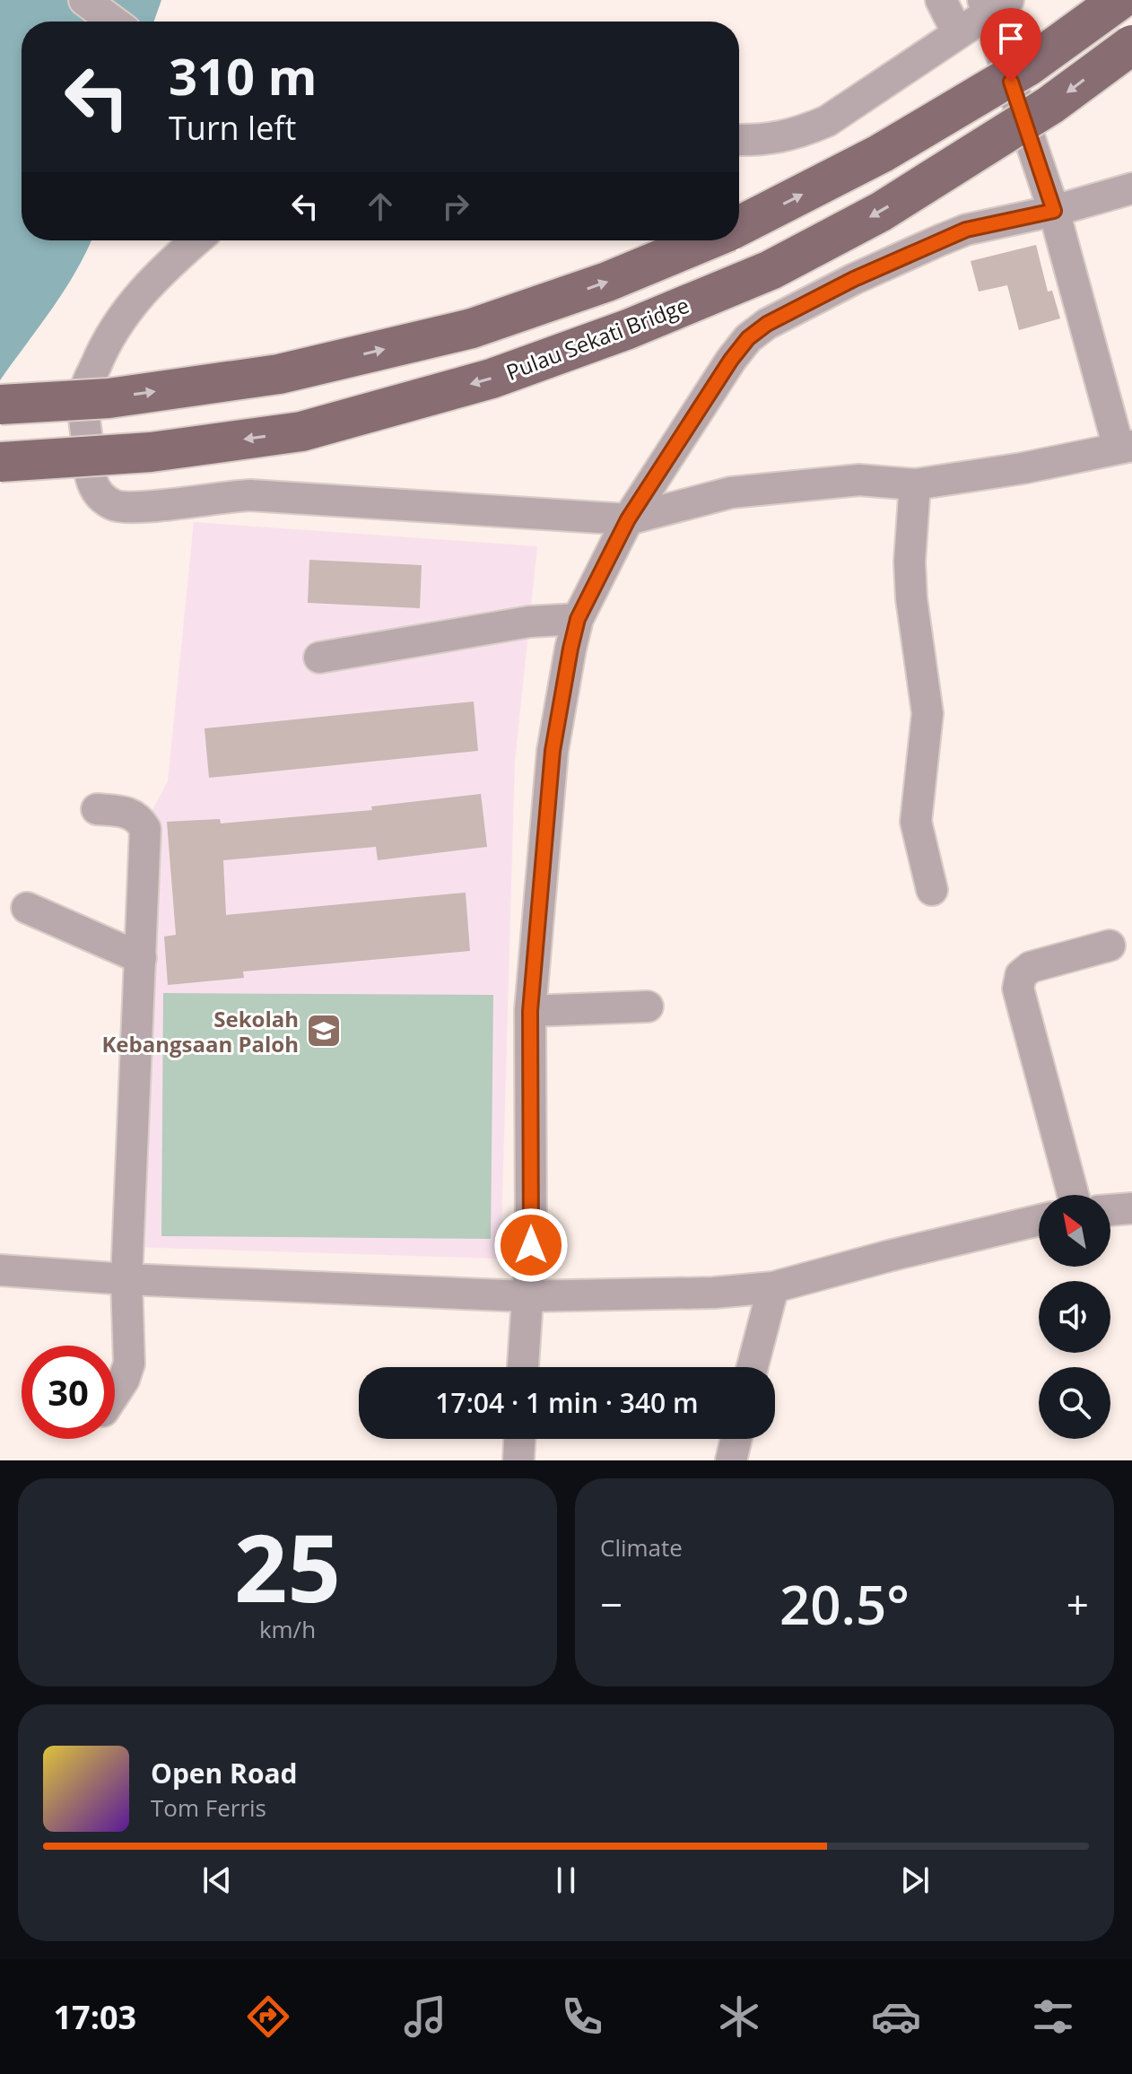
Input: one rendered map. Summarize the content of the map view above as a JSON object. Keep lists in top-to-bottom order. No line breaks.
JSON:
{"streets":{"main road":["Pulau Sekati Bridge"]},"places":{"school or university":["Sekolah Kebangsaan Paloh"]},"north":"top left","page":{"turn":["310 m","Turn left"],"limit":"30","trip":"17:04 · 1 min · 340 m","tile":[["25","km/h"],"Climate"],"heat":["−","20.5°","+"],"song":["Open Road","Tom Ferris"],"tabs":"17:03"}}
